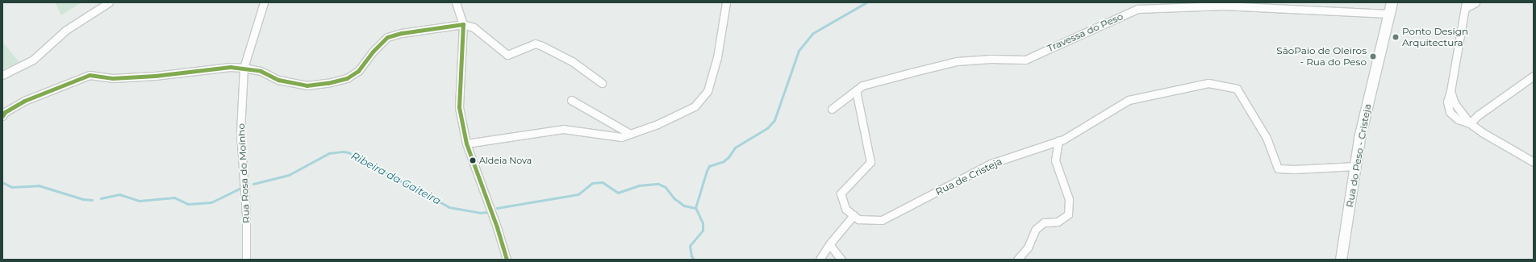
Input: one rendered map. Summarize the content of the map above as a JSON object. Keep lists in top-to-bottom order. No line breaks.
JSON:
{"streets":{"main road":["Rua do Peso - Cristeja"],"street":["Travessa do Peso","Rua Rosa do Moínho","Rua de Cristeja"]},"crossings":[["Travessa do Peso","Rua do Peso - Cristeja"],["Rua do Peso - Cristeja","Rua de Cristeja"]],"water":["Ribeira da Gaiteira"],"places":["Ponto Design Arquitectura","SãoPaio de Oleiros - Rua do Peso","Aldeia Nova"]}
